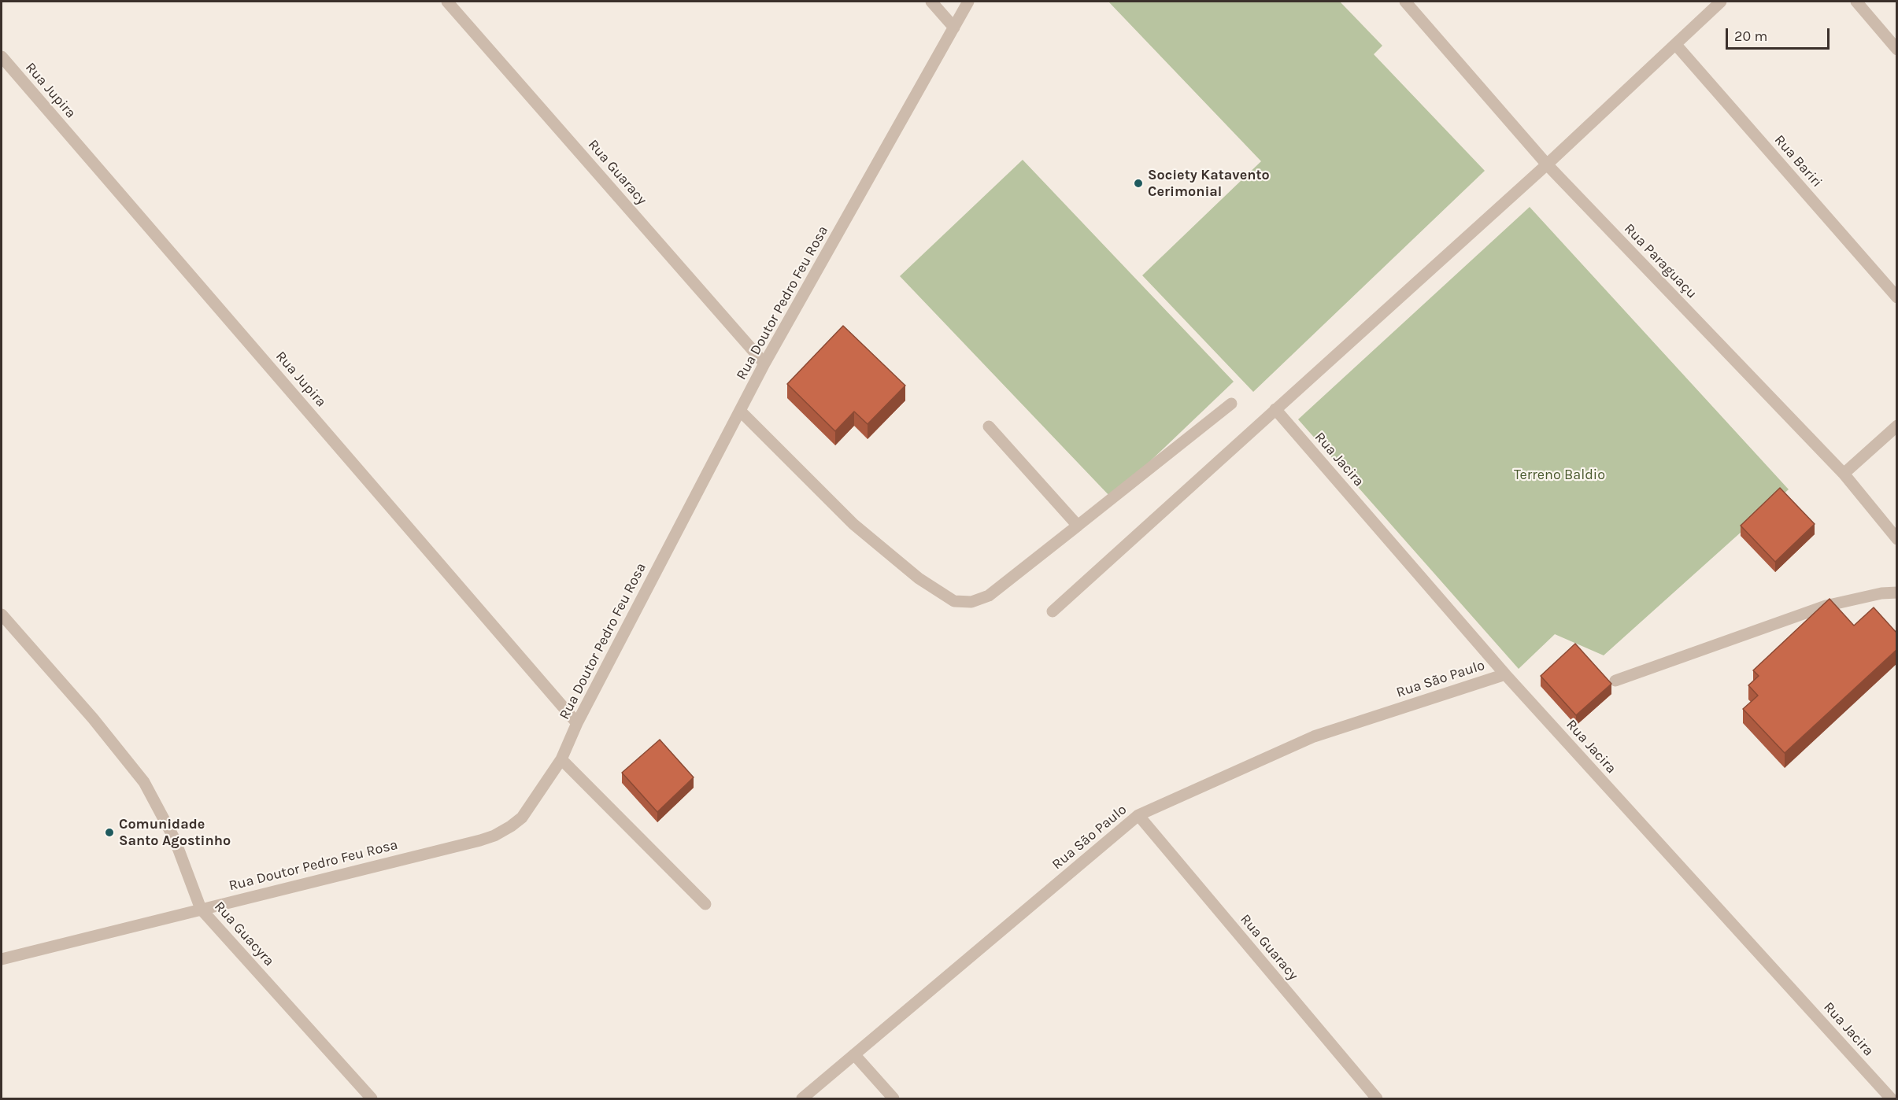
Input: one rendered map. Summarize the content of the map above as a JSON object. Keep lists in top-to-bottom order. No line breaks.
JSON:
{"streets":{"street":["Rua Jupira","Rua Bariri","Rua Guaracy","Rua Paraguaçu","Rua Doutor Pedro Feu Rosa","Rua Jacira","Rua São Paulo","Rua Guacyra"]},"crossings":[["Rua Jupira","Rua Doutor Pedro Feu Rosa"],["Rua Guaracy","Rua Doutor Pedro Feu Rosa"],["Rua Guaracy","Rua São Paulo"],["Rua Doutor Pedro Feu Rosa","Rua Guacyra"],["Rua Jacira","Rua São Paulo"]],"parks":["Terreno Baldio"],"places":["Society Katavento Cerimonial","Comunidade Santo Agostinho"],"scale_bar":"20 m"}
